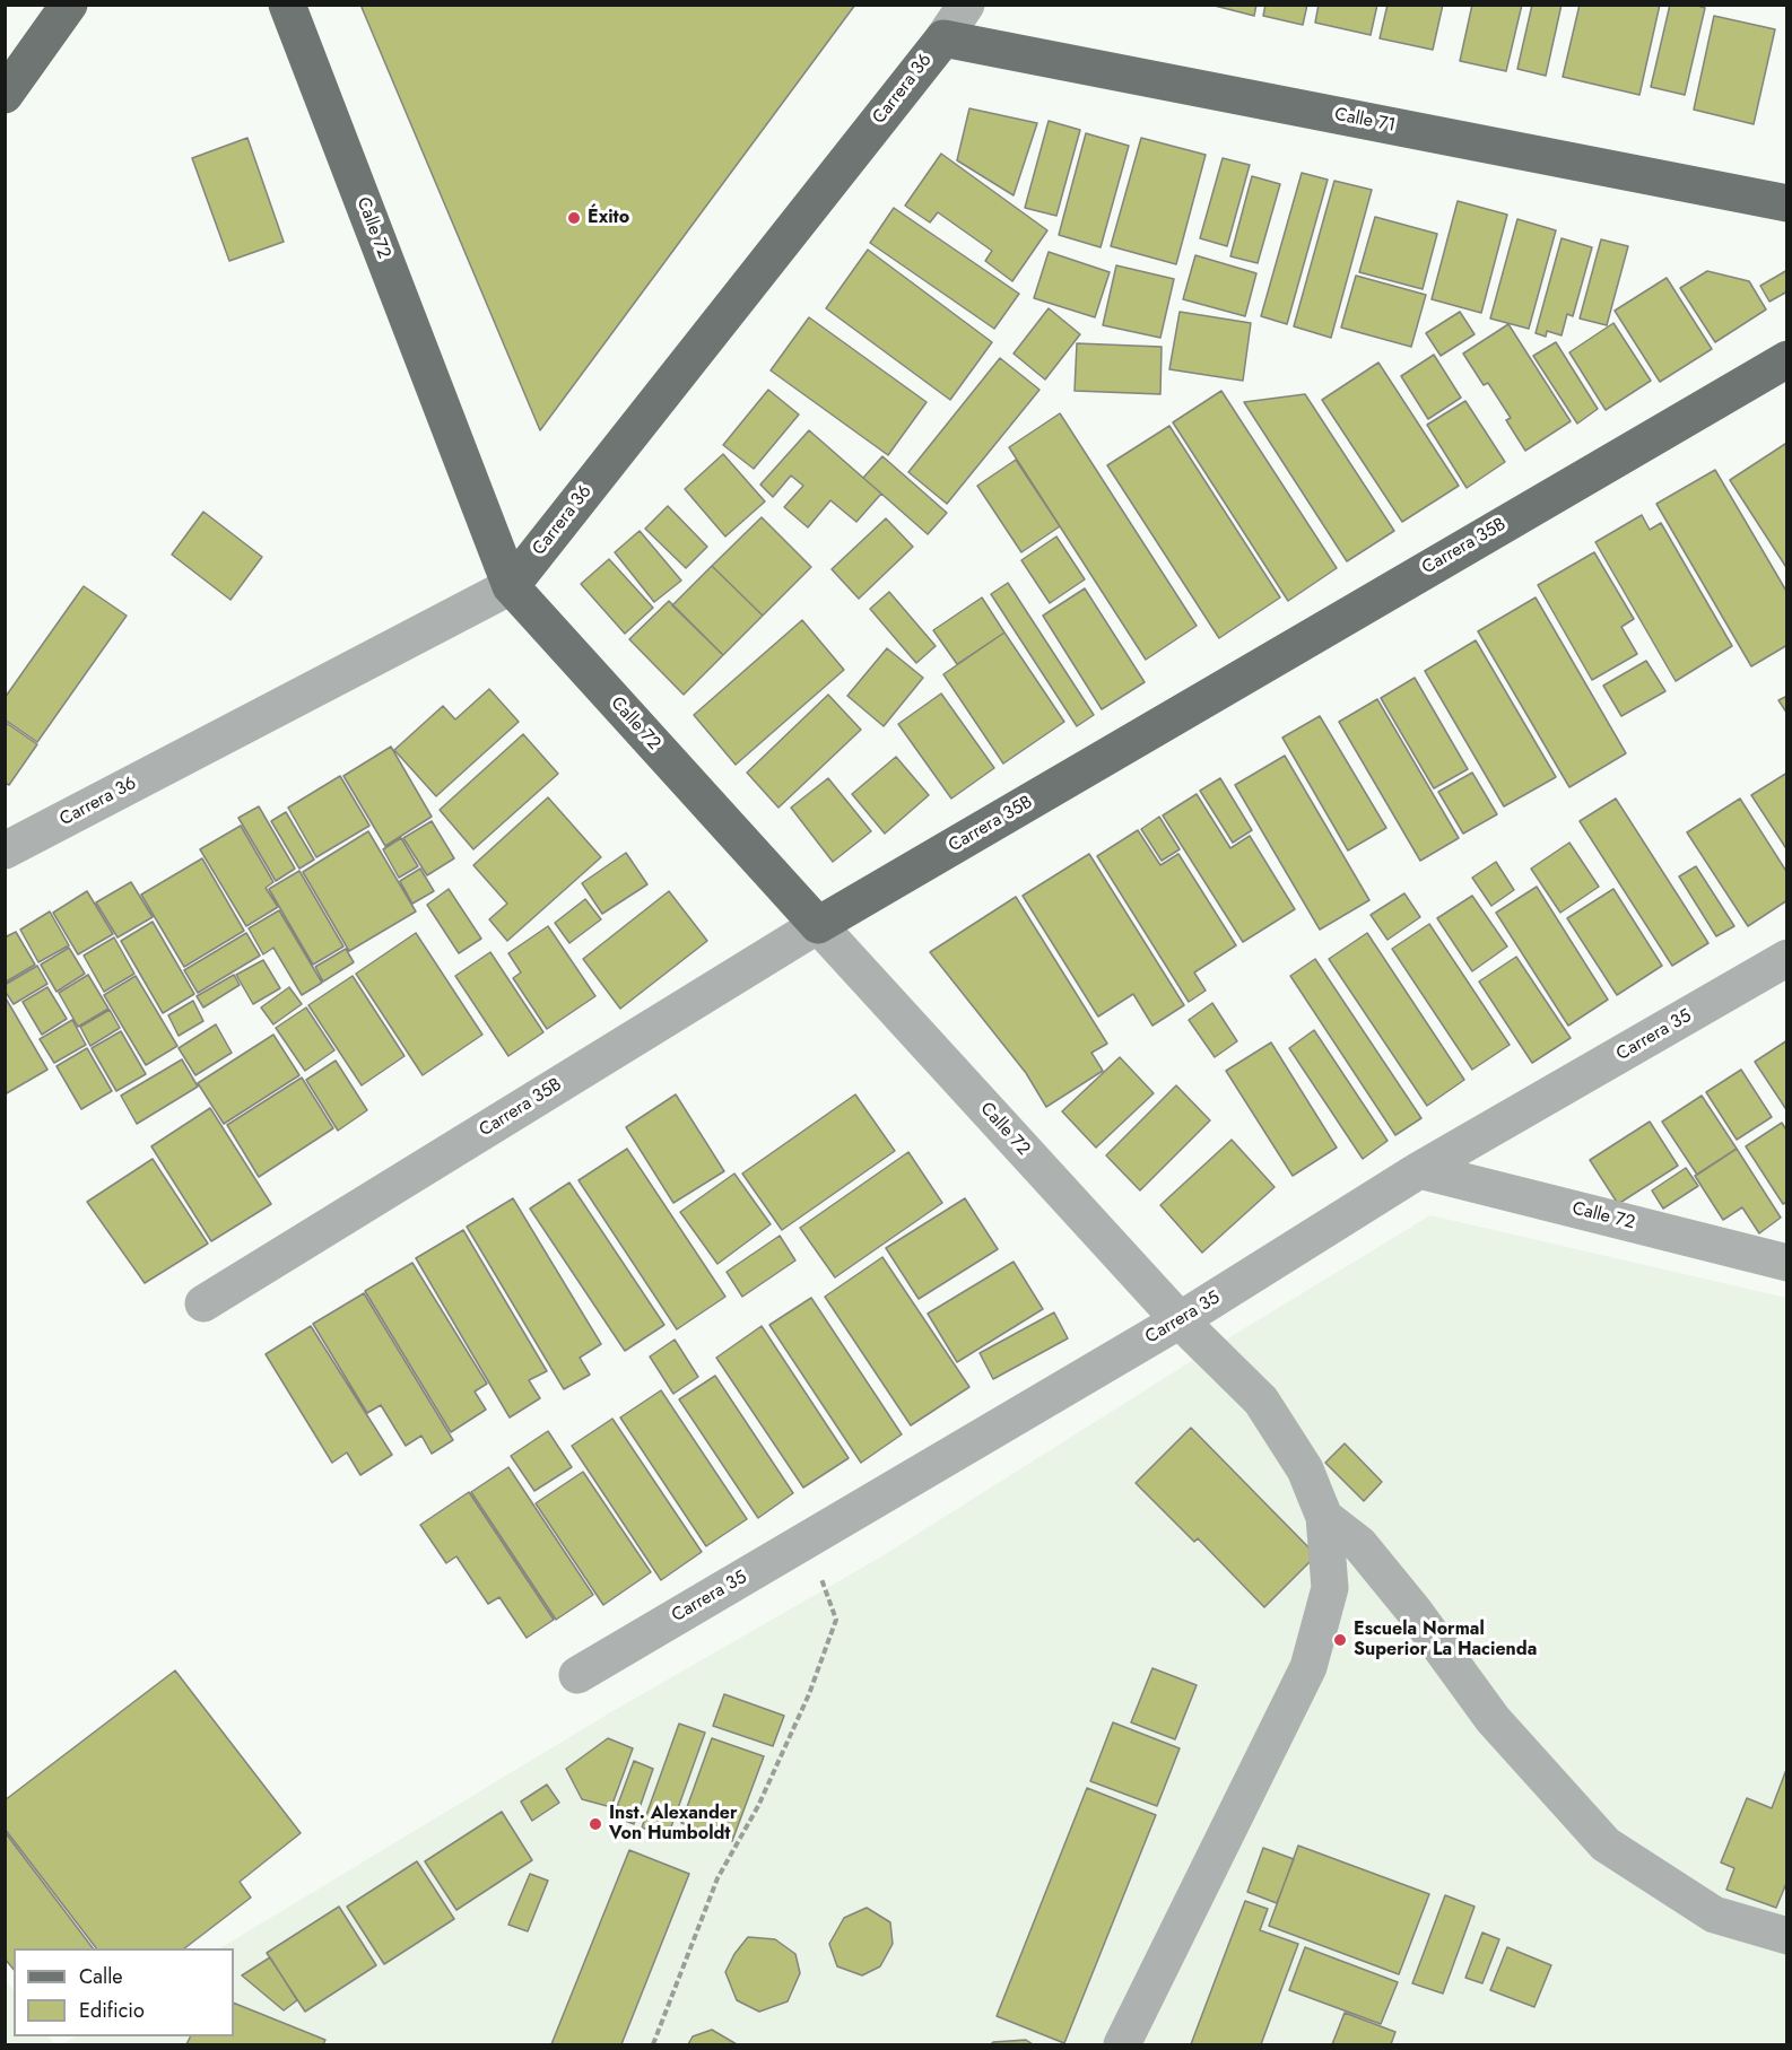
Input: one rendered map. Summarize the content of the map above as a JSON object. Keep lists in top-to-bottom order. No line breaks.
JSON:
{"streets":{"main road":["Carrera 36","Calle 71","Calle 72","Carrera 35B"],"street":["Carrera 35"]},"crossings":[["Carrera 36","Calle 71"],["Carrera 36","Calle 72"],["Calle 72","Carrera 35B"],["Calle 72","Carrera 35"]],"places":["Éxito","Escuela Normal Superior La Hacienda","Inst. Alexander Von Humboldt"],"legend":["Calle","Edificio"]}
